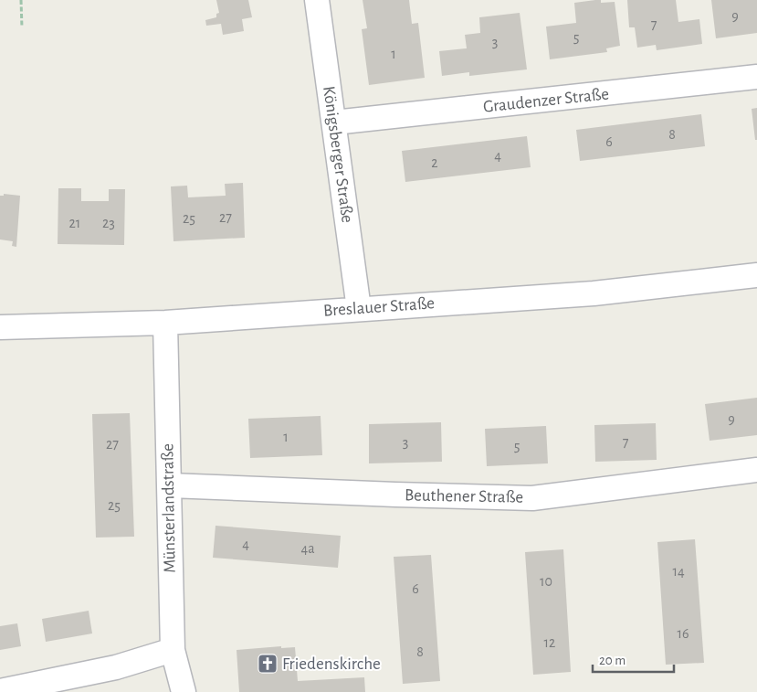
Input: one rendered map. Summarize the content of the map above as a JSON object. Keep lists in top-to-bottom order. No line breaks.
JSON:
{"streets":{"street":["Graudenzer Straße","Königsberger Straße","Breslauer Straße","Beuthener Straße","Münsterlandstraße"]},"crossings":[["Graudenzer Straße","Königsberger Straße"],["Königsberger Straße","Breslauer Straße"],["Breslauer Straße","Münsterlandstraße"],["Beuthener Straße","Münsterlandstraße"]],"places":{"church":["Friedenskirche"]},"house_numbers":["9","7","5","3","1","8","6","4","2","27","25","21","23","9","1","3","7","27","5","25","4","4a","14","10","6","16","12","8"],"scale_bar":"20 m"}
